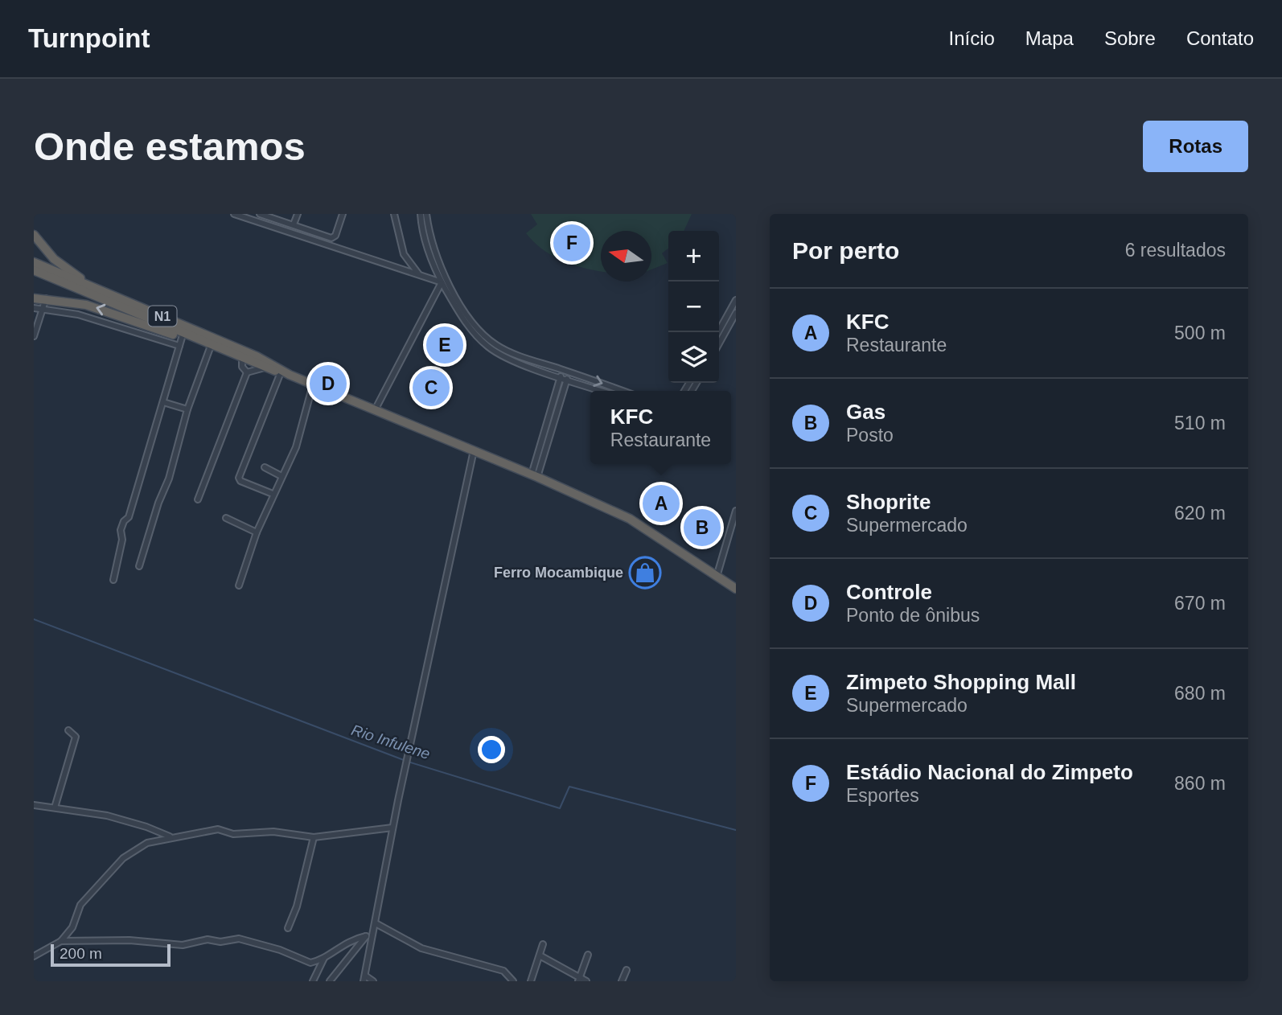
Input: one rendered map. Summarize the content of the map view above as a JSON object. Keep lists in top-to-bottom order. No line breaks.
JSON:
{"streets":{"highway":["N1"]},"water":["Rio Infulene"],"places":{"shop":["Ferro Mocambique"]},"scale_bar":"200 m","north":"left","page":{"header":"Turnpoint","nav":["Início","Mapa","Sobre","Contato"],"buttons":"Rotas","title":"Onde estamos","heading":["Por perto","6 resultados"],"pins":["F","E","D","C","A","B"],"map_buttons":["+","−"],"list":[{"mark":"A","name":"KFC","note":"Restaurante","value":"500 m"},{"mark":"B","name":"Gas","note":"Posto","value":"510 m"},{"mark":"C","name":"Shoprite","note":"Supermercado","value":"620 m"},{"mark":"D","name":"Controle","note":"Ponto de ônibus","value":"670 m"},{"mark":"E","name":"Zimpeto Shopping Mall","note":"Supermercado","value":"680 m"},{"mark":"F","name":"Estádio Nacional do Zimpeto","note":"Esportes","value":"860 m"}],"popup":["KFC","Restaurante"],"scale":"200 m"}}
